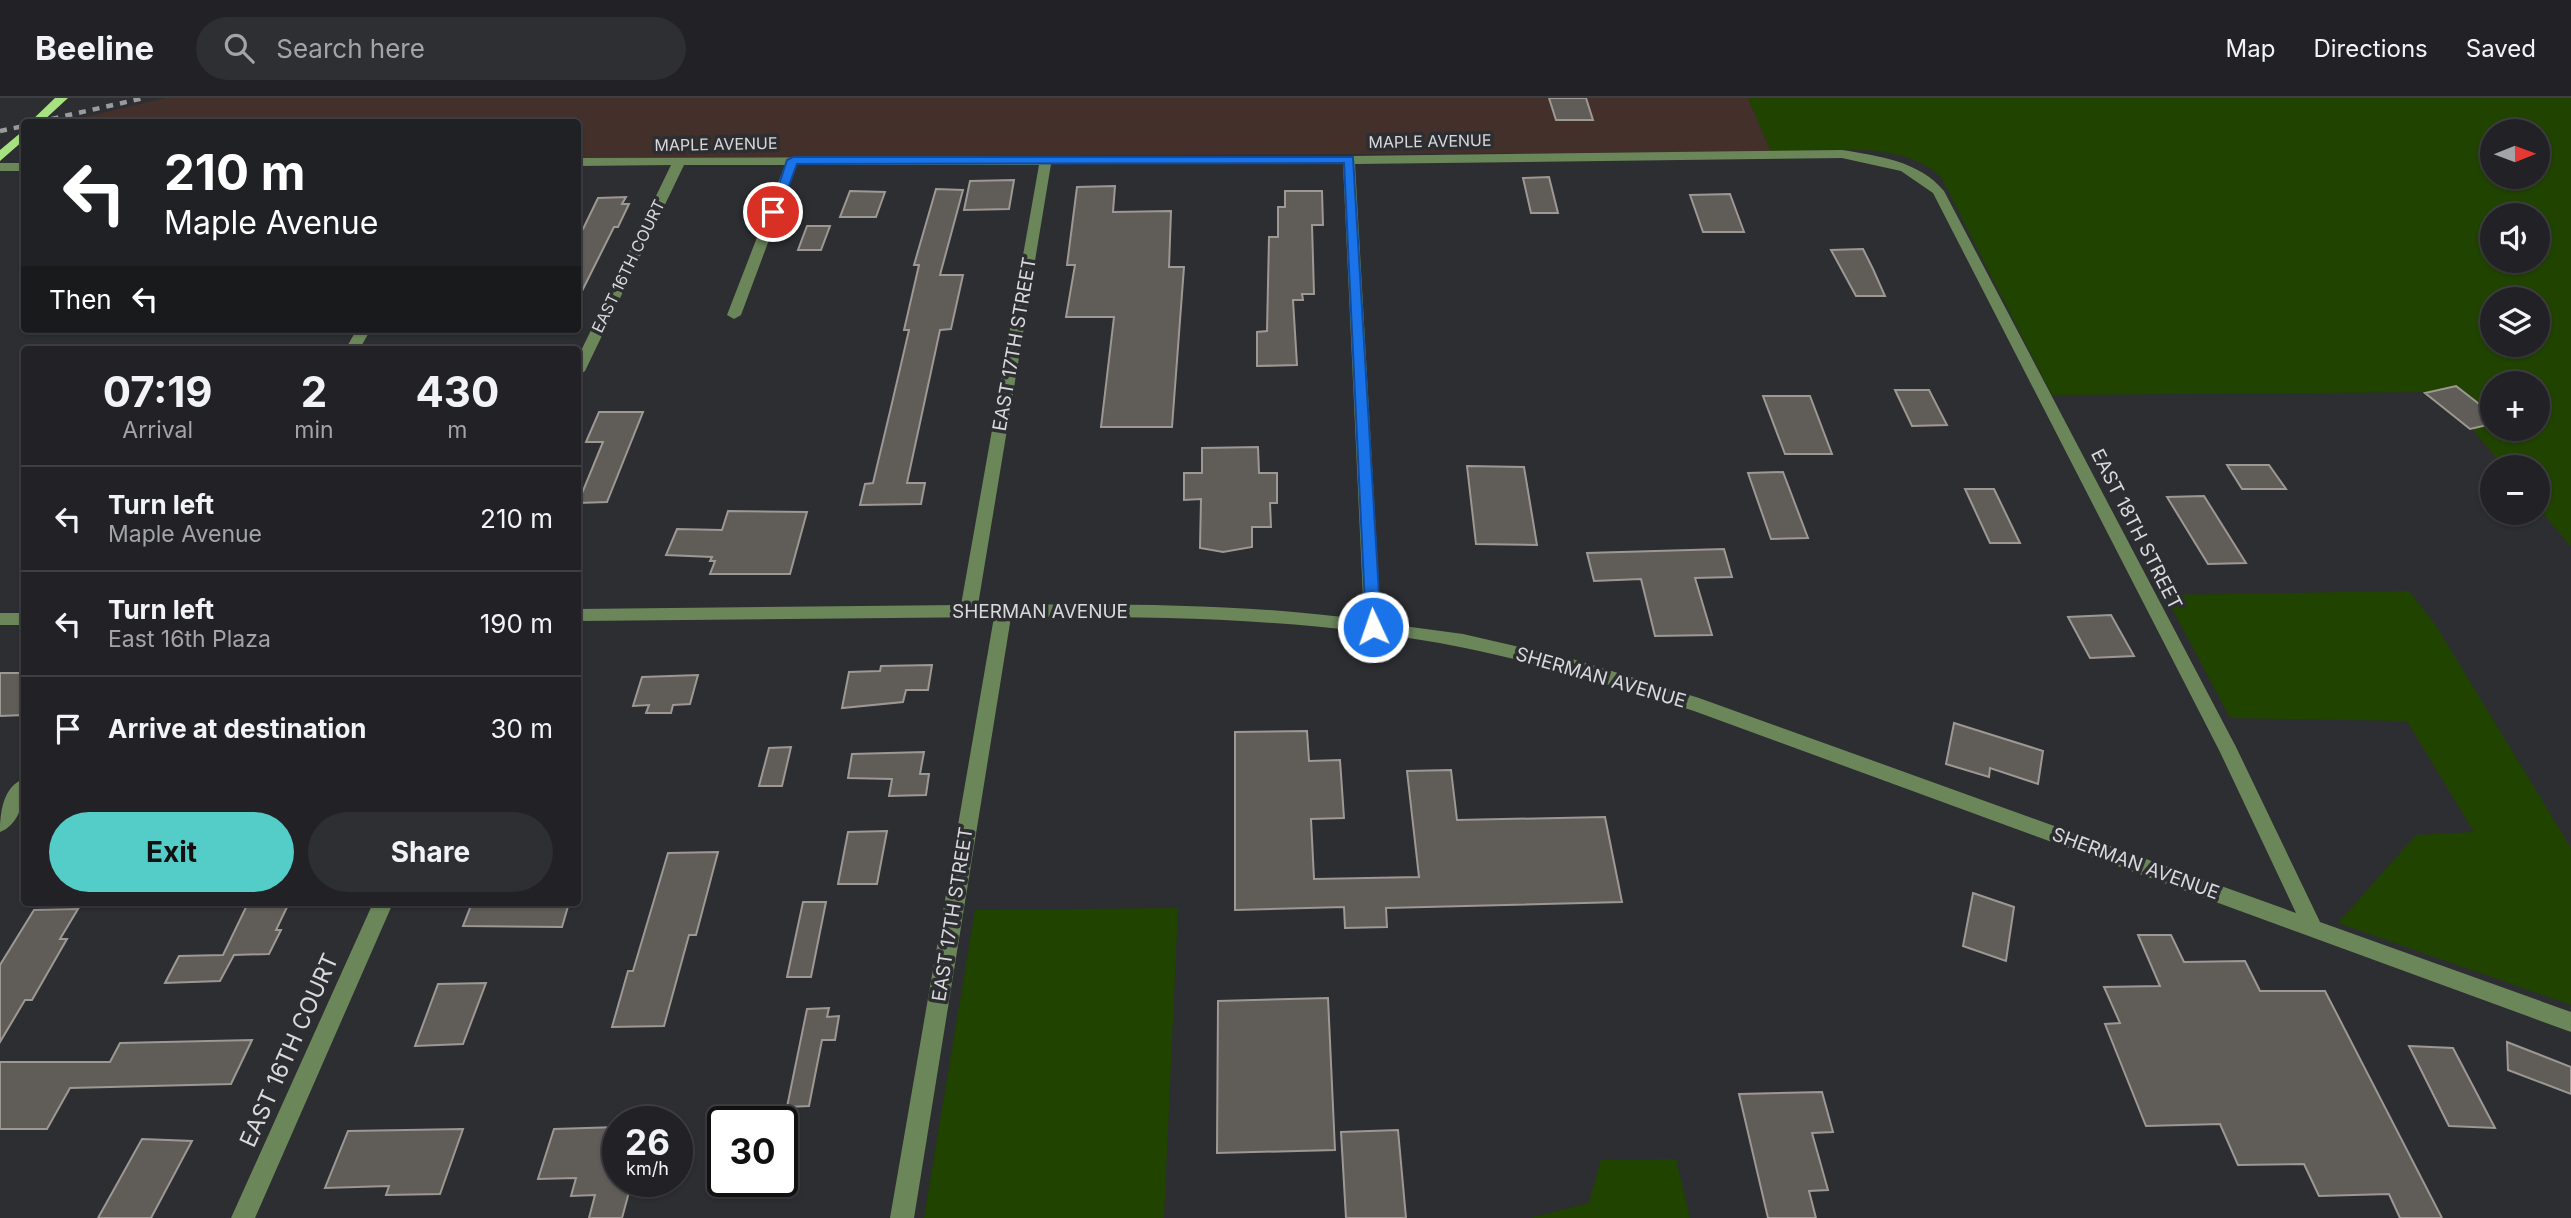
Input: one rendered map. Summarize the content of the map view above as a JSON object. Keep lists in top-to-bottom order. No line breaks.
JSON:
{"streets":{"street":["MAPLE AVENUE","EAST 16TH COURT","EAST 17TH STREET","EAST 18TH STREET","SHERMAN AVENUE"]},"crossings":[["MAPLE AVENUE","EAST 16TH COURT"],["MAPLE AVENUE","EAST 17TH STREET"],["MAPLE AVENUE","EAST 18TH STREET"],["EAST 17TH STREET","SHERMAN AVENUE"],["EAST 18TH STREET","SHERMAN AVENUE"]],"north":"right","page":{"header":"Beeline","search":"Search here","nav":["Map","Directions","Saved"],"map_buttons":["+","−"],"turn":["210 m","Maple Avenue"],"then":"Then","eta":["07:19","Arrival","2","min","430","m"],"list":[{"name":"Turn left","note":"Maple Avenue","value":"210 m"},{"name":"Turn left","note":"East 16th Plaza","value":"190 m"},{"name":"Arrive at destination","value":"30 m"}],"buttons":["Exit","Share"],"speed":"26 km/h","limit":"30"}}
